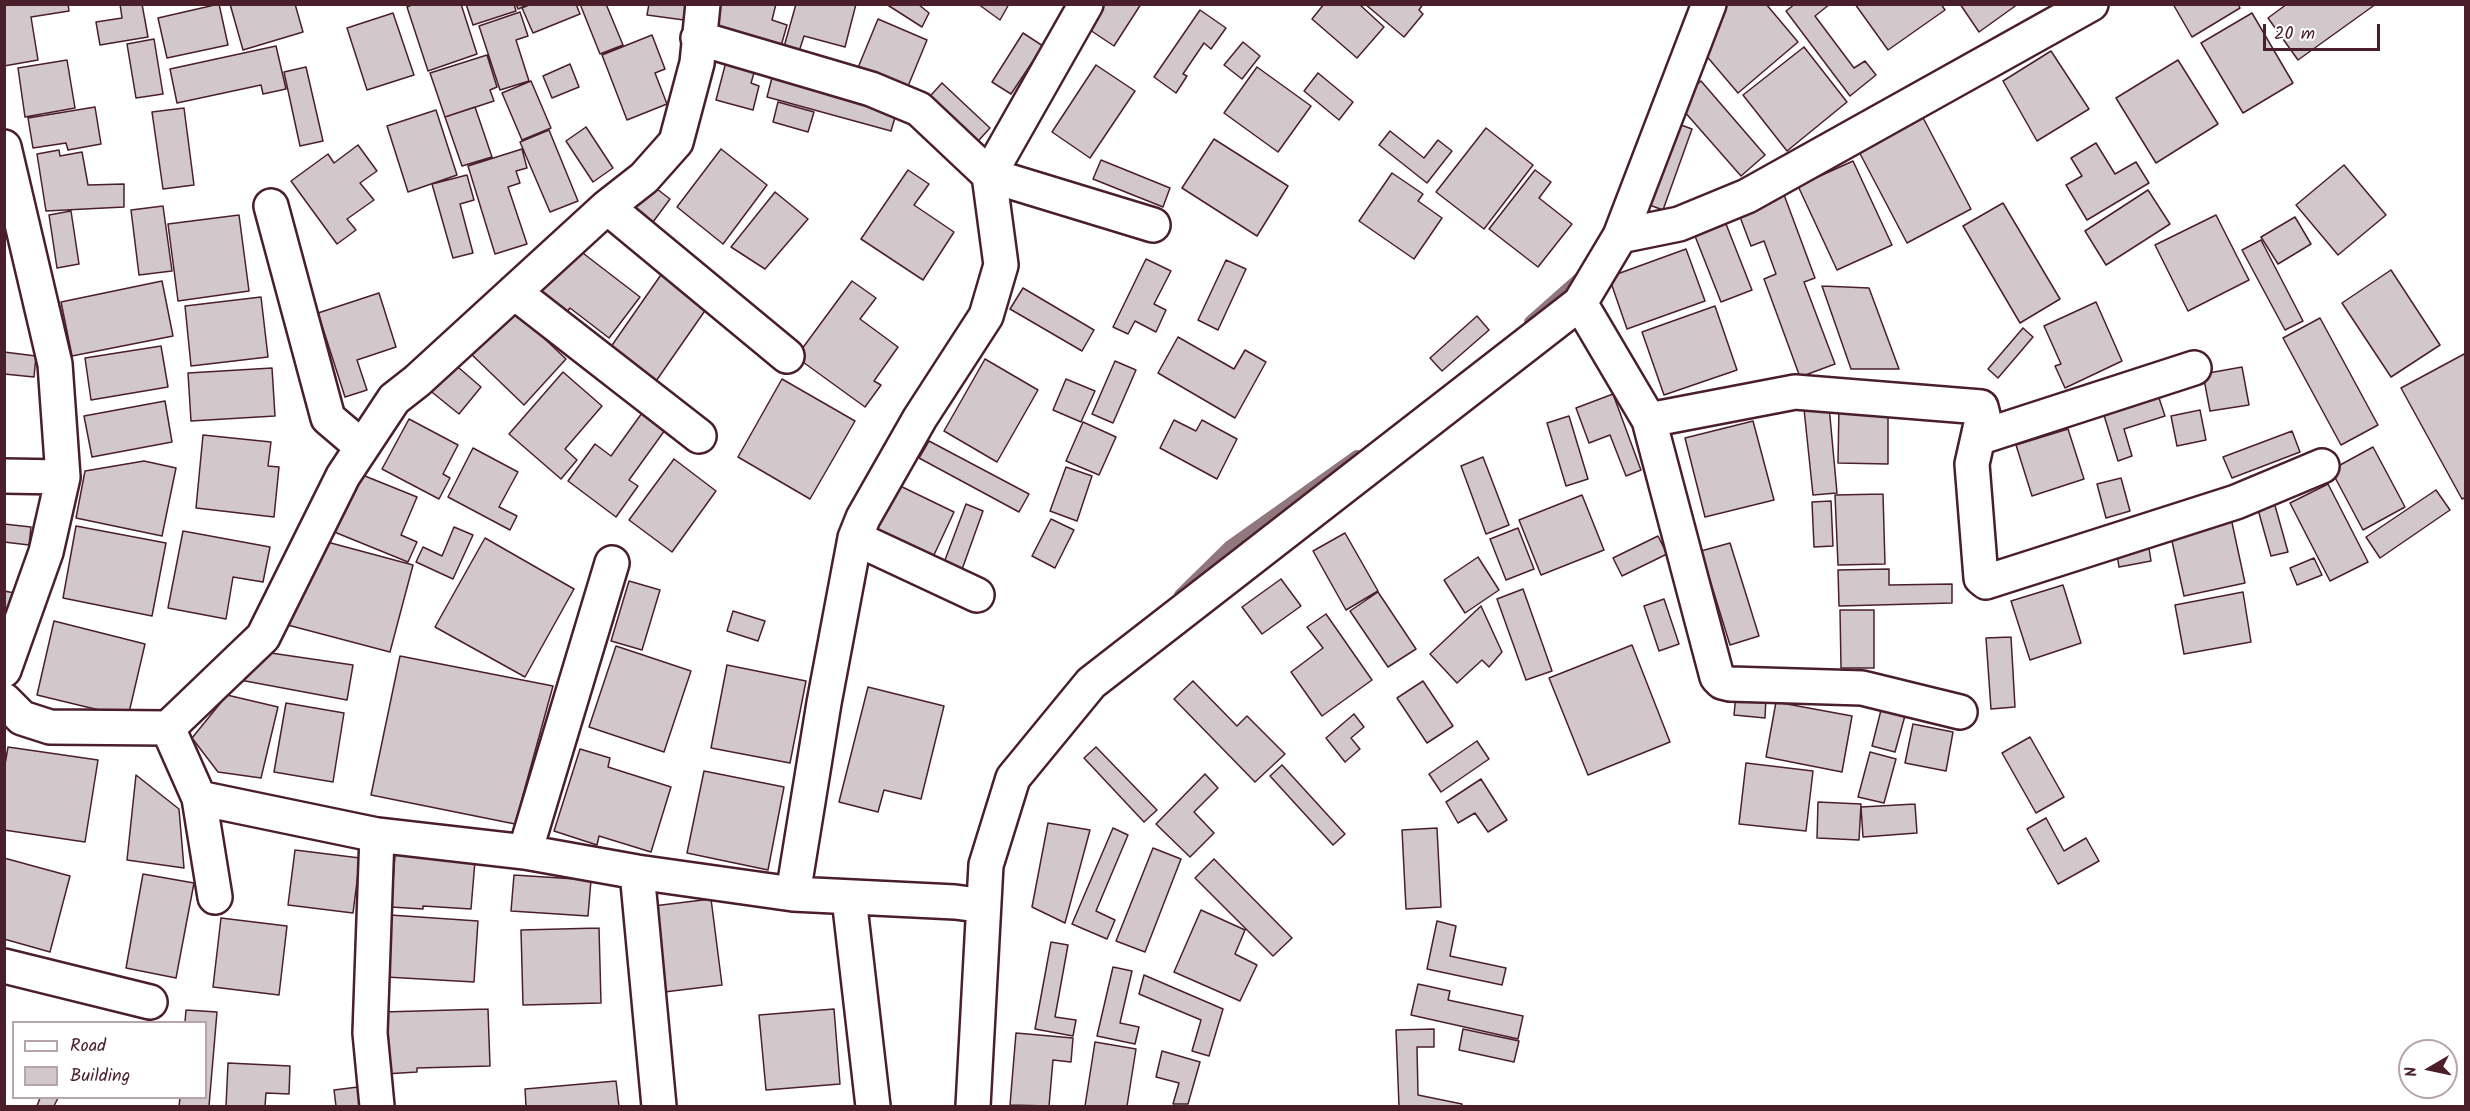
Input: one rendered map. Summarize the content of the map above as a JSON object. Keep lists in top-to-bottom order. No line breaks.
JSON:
{"legend":["Road","Building"],"scale_bar":"20 m","north":"left"}
